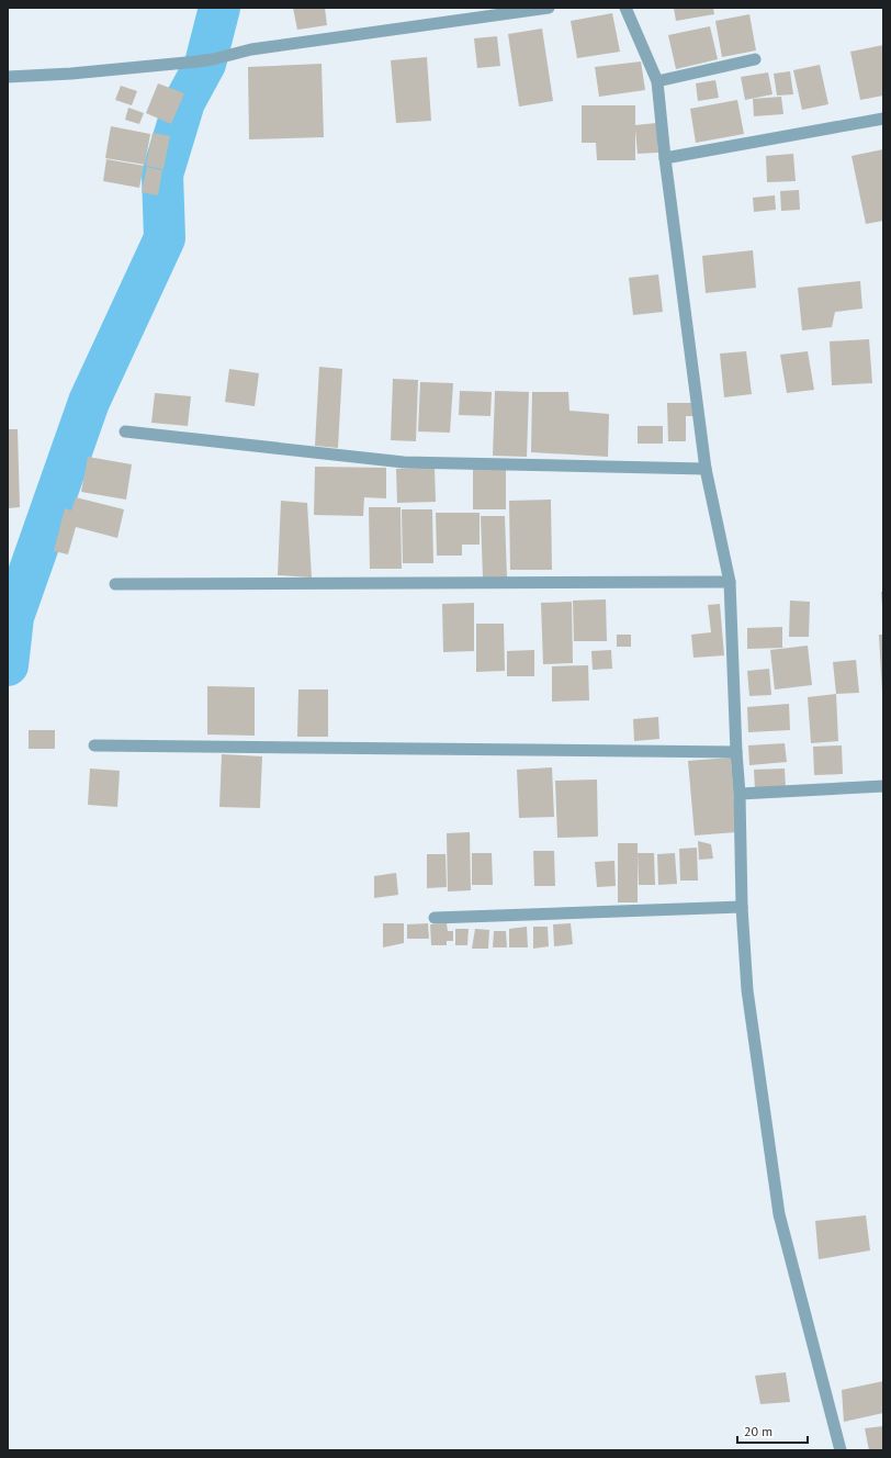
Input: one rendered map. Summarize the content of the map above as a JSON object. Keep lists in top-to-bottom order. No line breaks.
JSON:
{"scale_bar":"20 m"}
